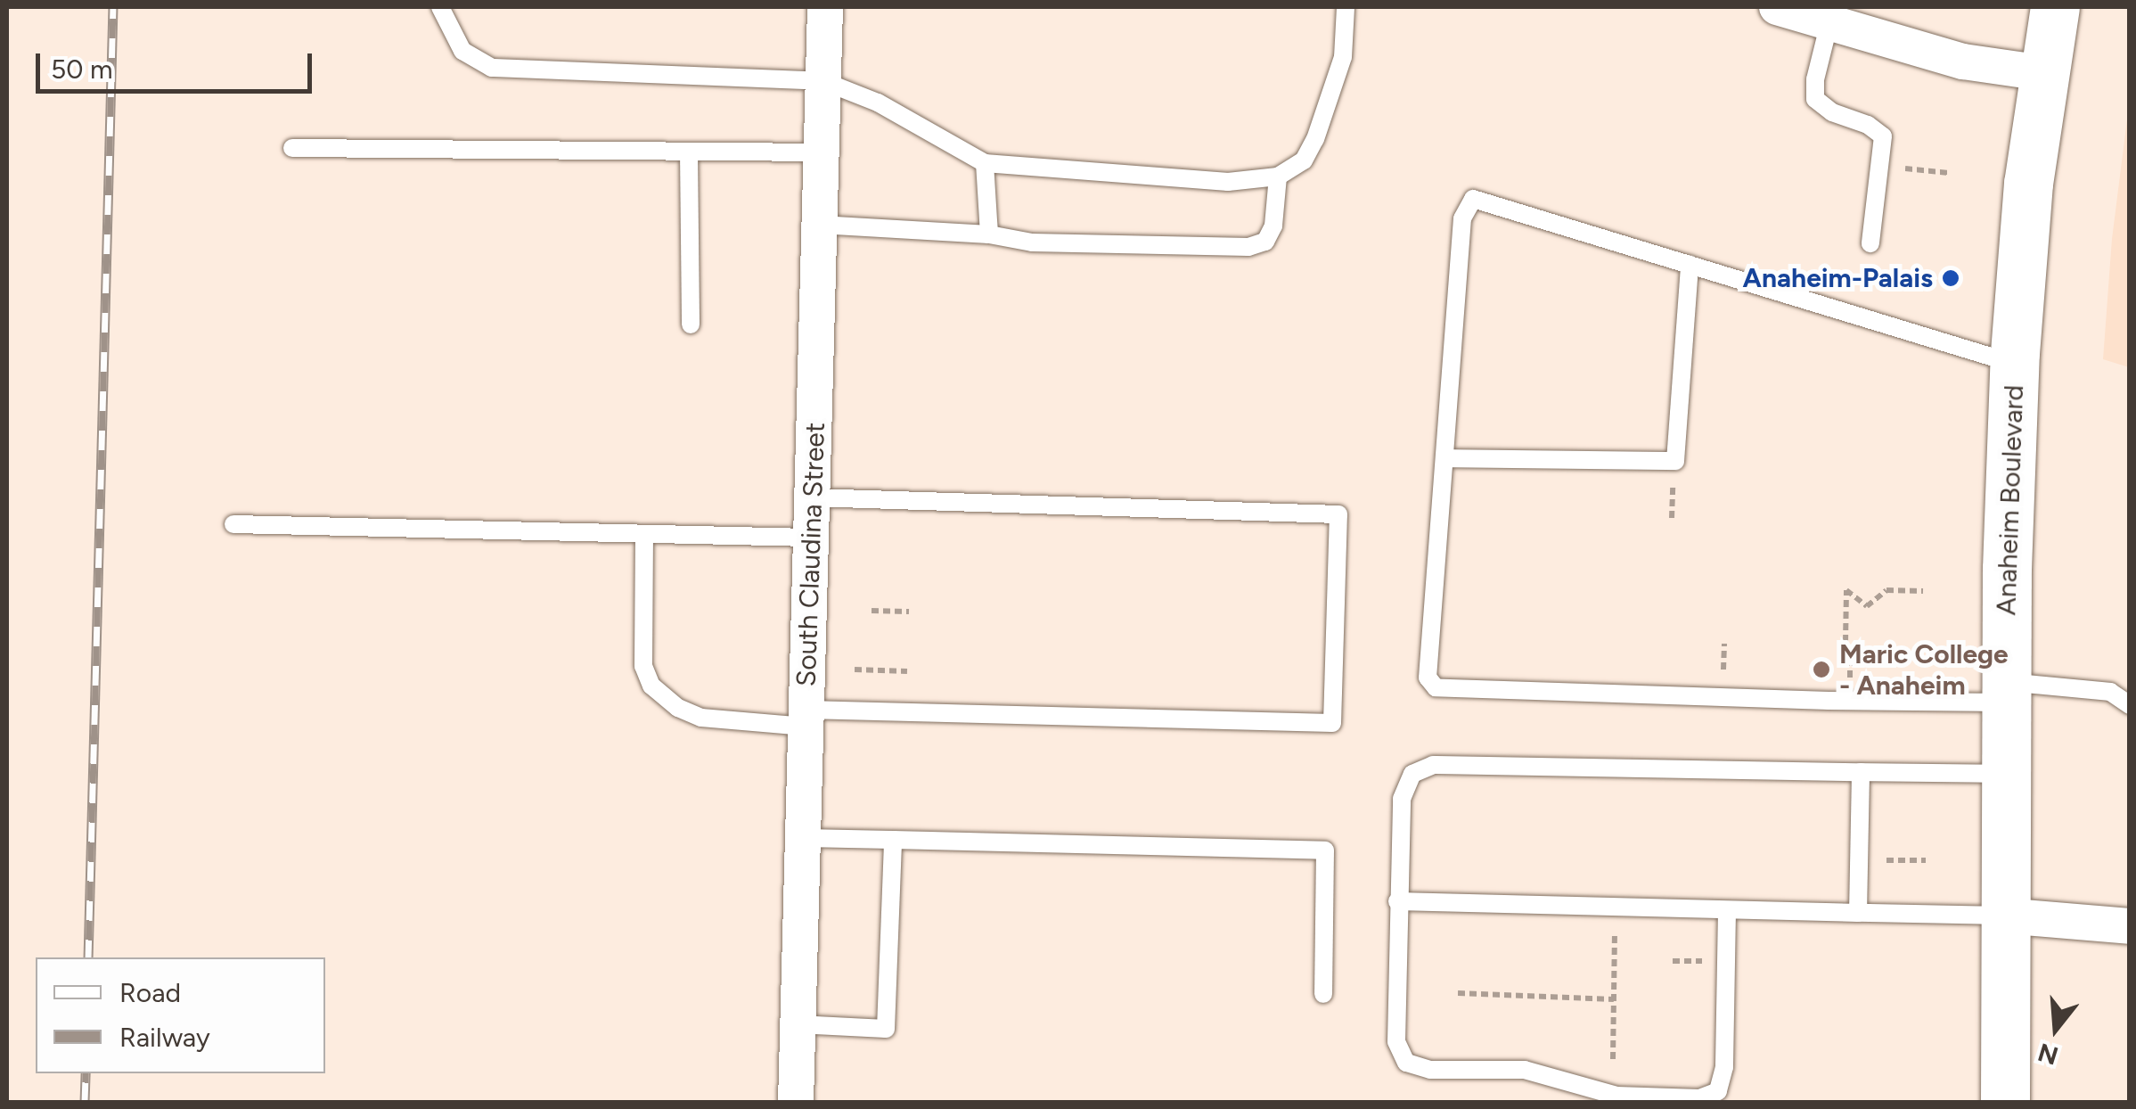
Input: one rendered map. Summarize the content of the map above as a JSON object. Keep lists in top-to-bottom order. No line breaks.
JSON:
{"streets":{"main road":["Anaheim Boulevard"],"street":["South Claudina Street"]},"places":["Anaheim-Palais","Maric College - Anaheim"],"legend":["Road","Railway"],"scale_bar":"50 m","north":"bottom"}
